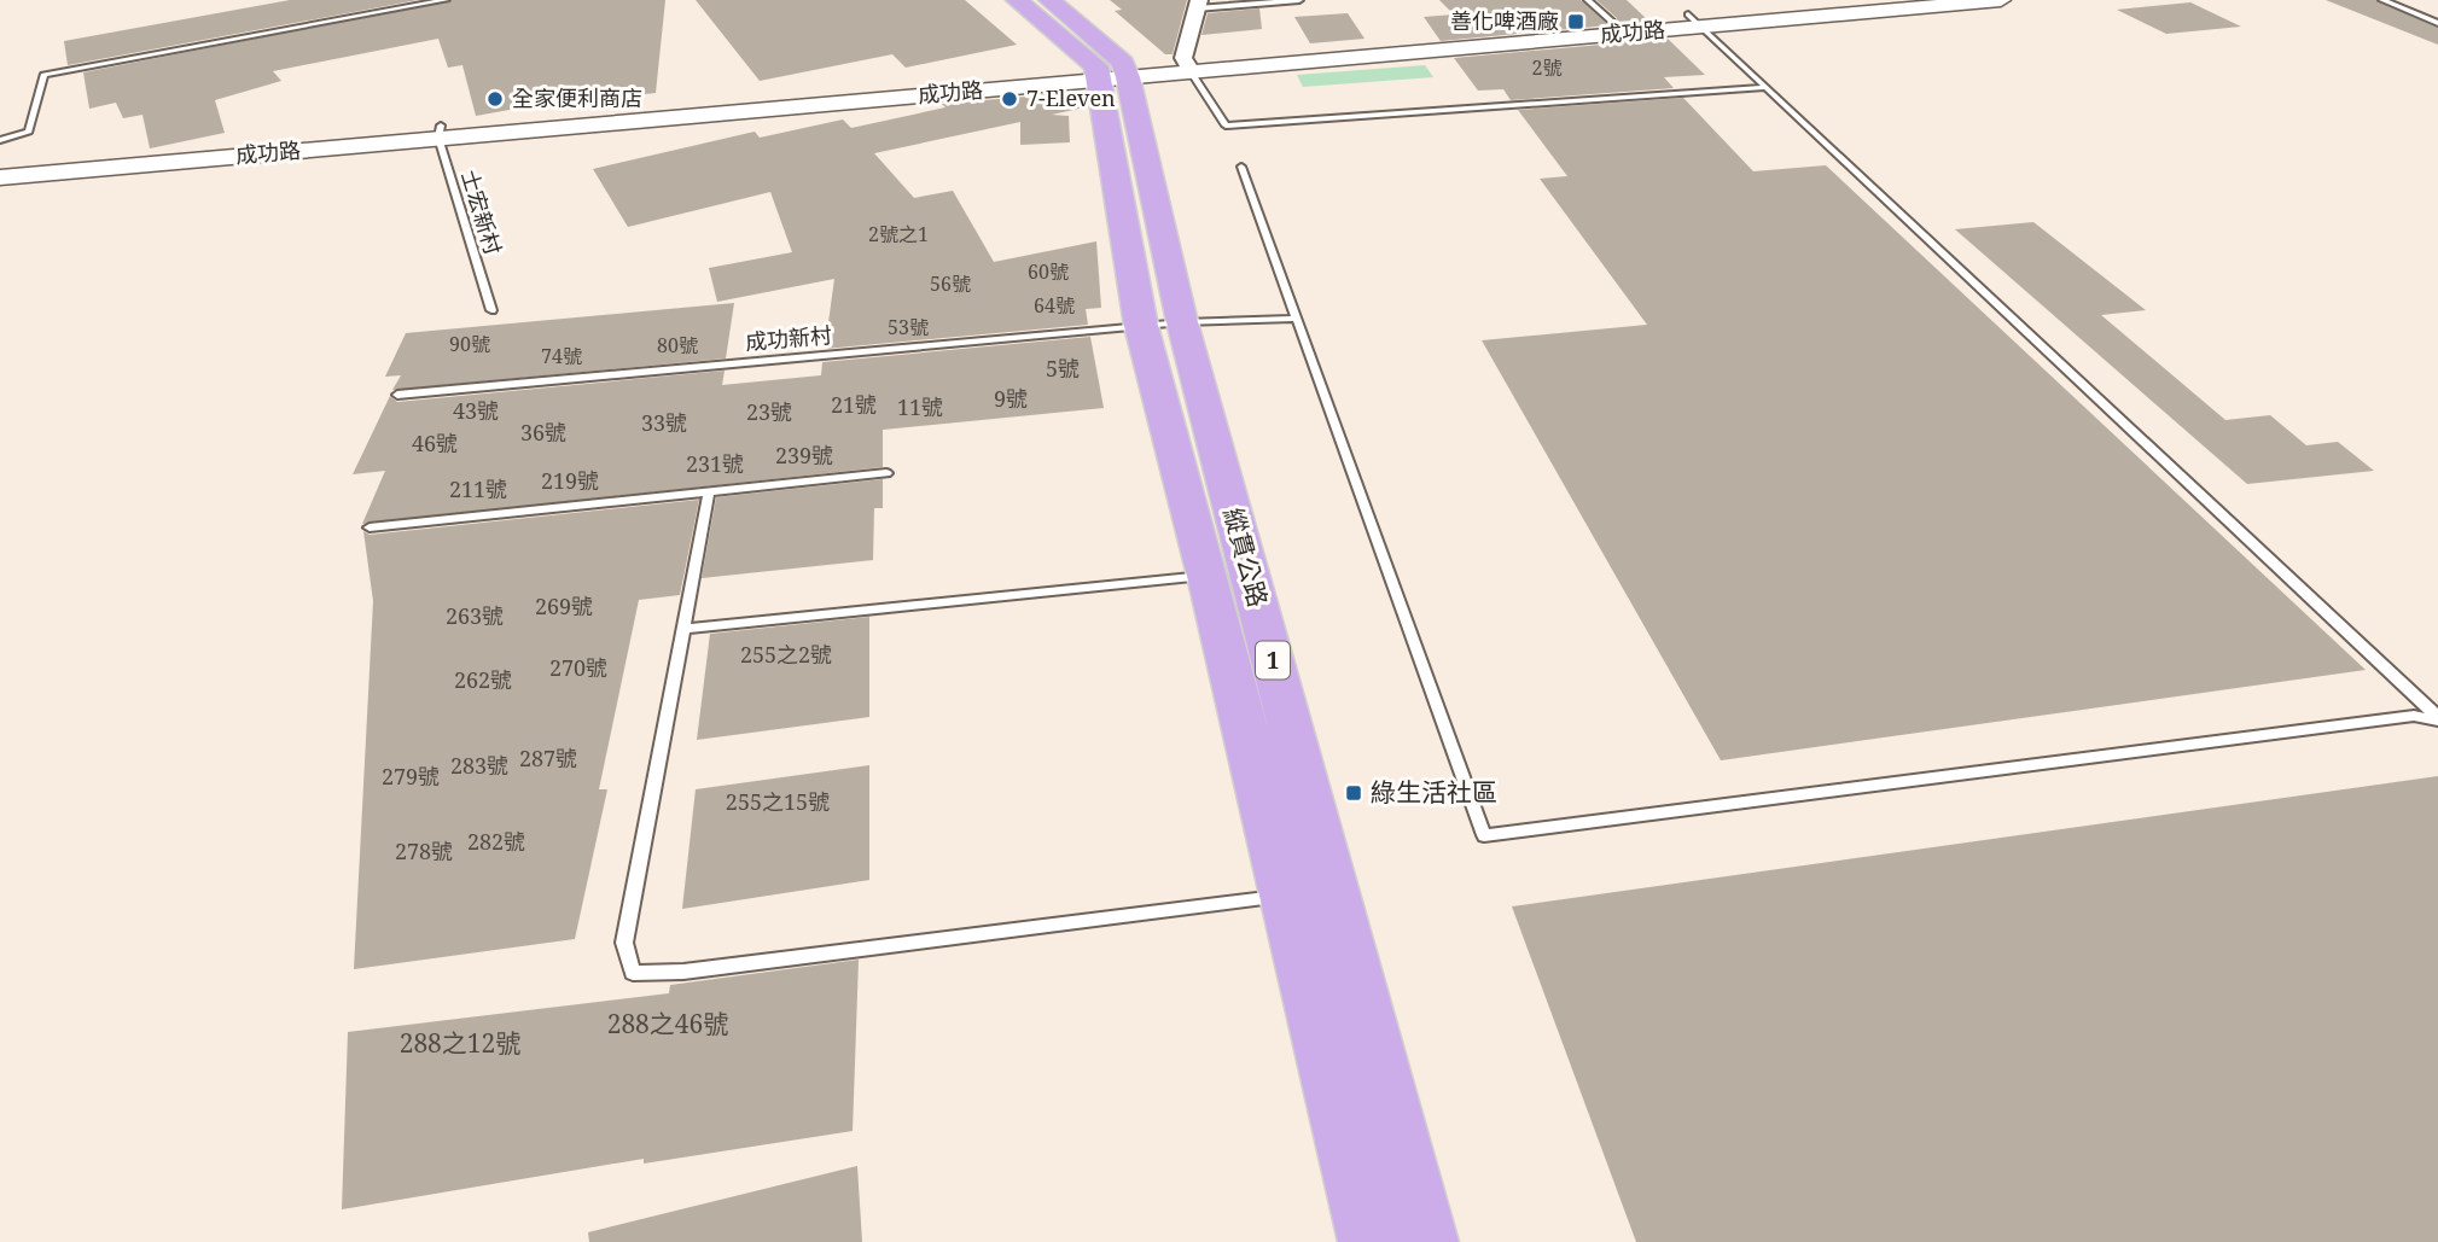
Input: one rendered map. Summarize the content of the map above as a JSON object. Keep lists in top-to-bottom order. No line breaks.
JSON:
{"streets":{"main road":["成功路","縱貫公路","1"],"lane":["士宏新村","成功新村"]},"crossings":[["成功路","士宏新村"],["成功路","縱貫公路"],["成功新村","縱貫公路"]],"places":{"transit":["善化啤酒廠","綠生活社區"],"other":["全家便利商店","7-Eleven"]},"house_numbers":["2號","2號之1","60號","56號","64號","53號","90號","80號","74號","5號","9號","21號","11號","43號","23號","33號","36號","46號","239號","231號","219號","211號","269號","263號","255之2號","270號","262號","287號","283號","279號","255之15號","282號","278號","288之46號","288之12號"]}
